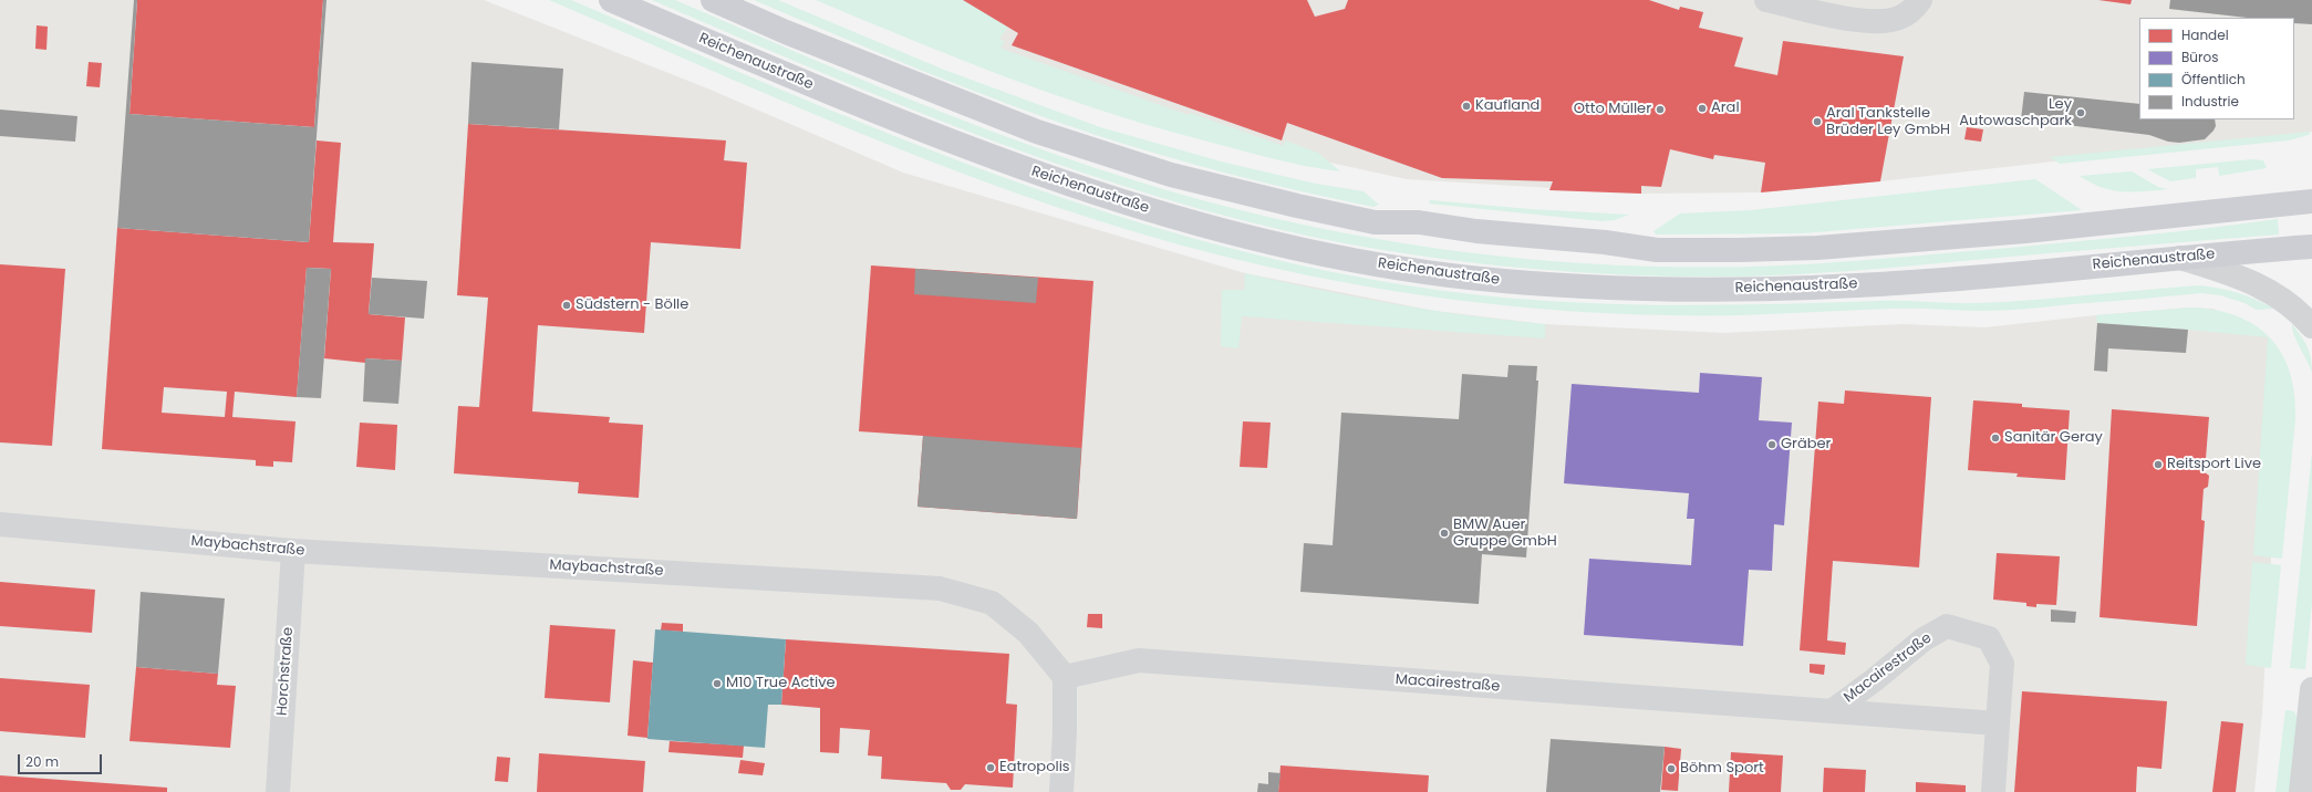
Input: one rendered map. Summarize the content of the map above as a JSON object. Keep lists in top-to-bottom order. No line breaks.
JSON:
{"streets":{"main road":["Reichenaustraße"],"street":["Maybachstraße","Macairestraße","Horchstraße"]},"crossings":[["Maybachstraße","Macairestraße"],["Maybachstraße","Horchstraße"]],"places":["Kaufland","Aral","Otto Müller","Ley Autowaschpark","Aral Tankstelle Brüder Ley GmbH","Südstern - Bölle","Sanitär Geray","Gräber","Reitsport Live","BMW Auer Gruppe GmbH","M10 True Active","Eatropolis","Böhm Sport"],"legend":["Handel","Büros","Öffentlich","Industrie"],"scale_bar":"20 m"}
